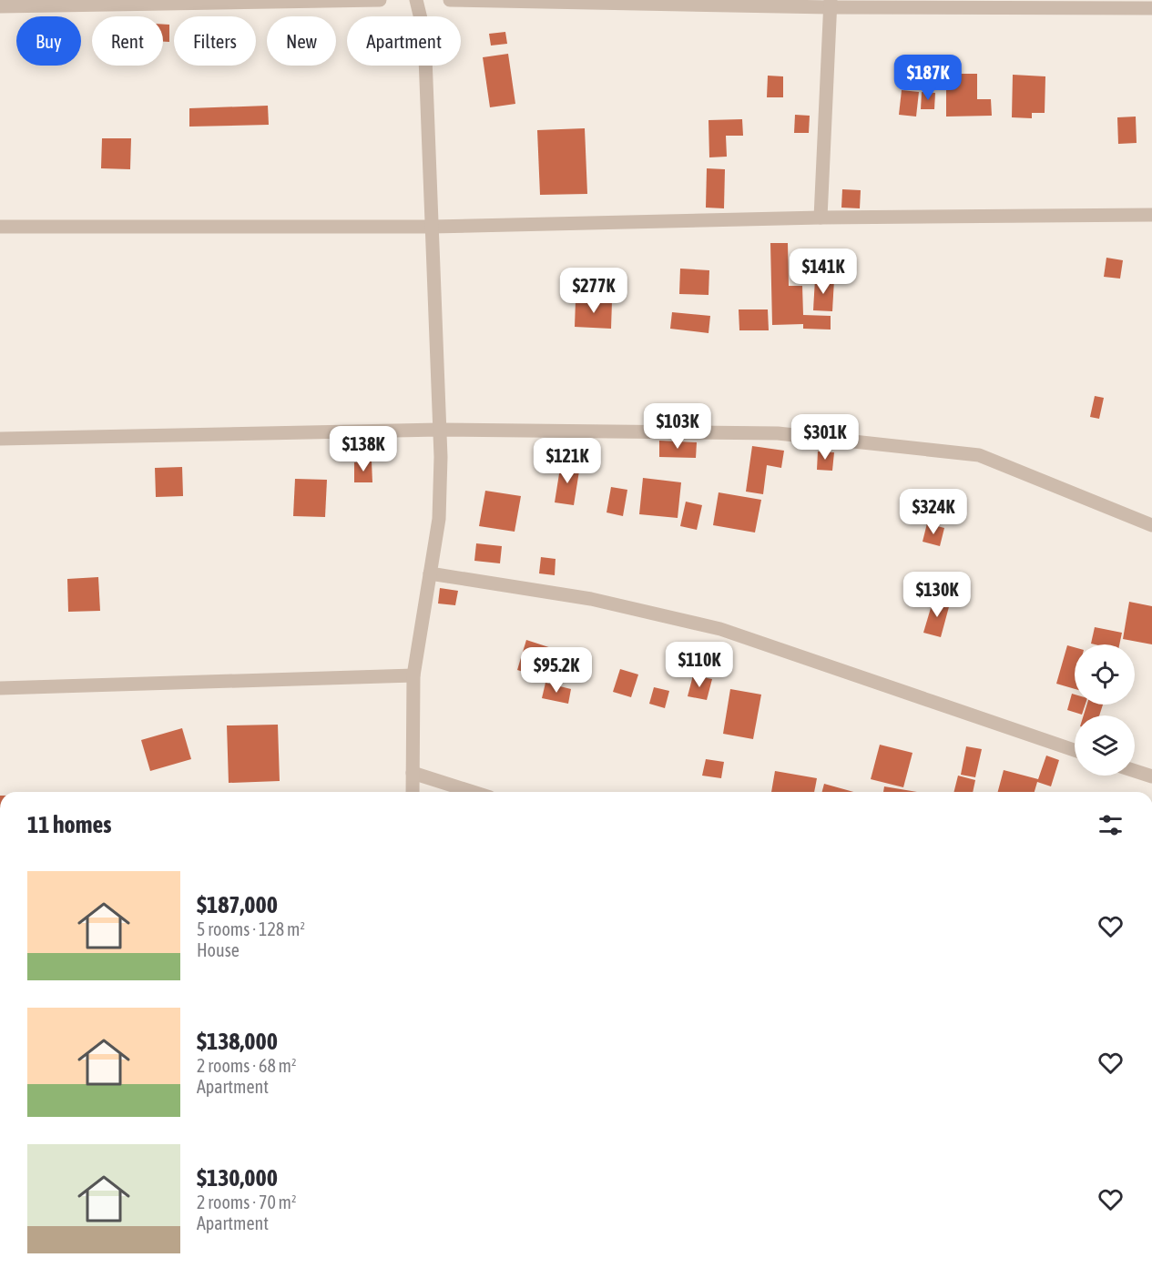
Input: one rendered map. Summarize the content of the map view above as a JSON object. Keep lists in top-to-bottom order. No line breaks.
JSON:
{"page":{"chip":["Buy","Rent","Filters","New","Apartment"],"price":["$187K","$141K","$277K","$103K","$301K","$138K","$121K","$324K","$130K","$110K","$95.2K"],"heading":"11 homes","list":[{"name":"$187,000","note":"5 rooms · 128 m² · House"},{"name":"$138,000","note":"2 rooms · 68 m² · Apartment"},{"name":"$130,000","note":"2 rooms · 70 m² · Apartment"}]}}
